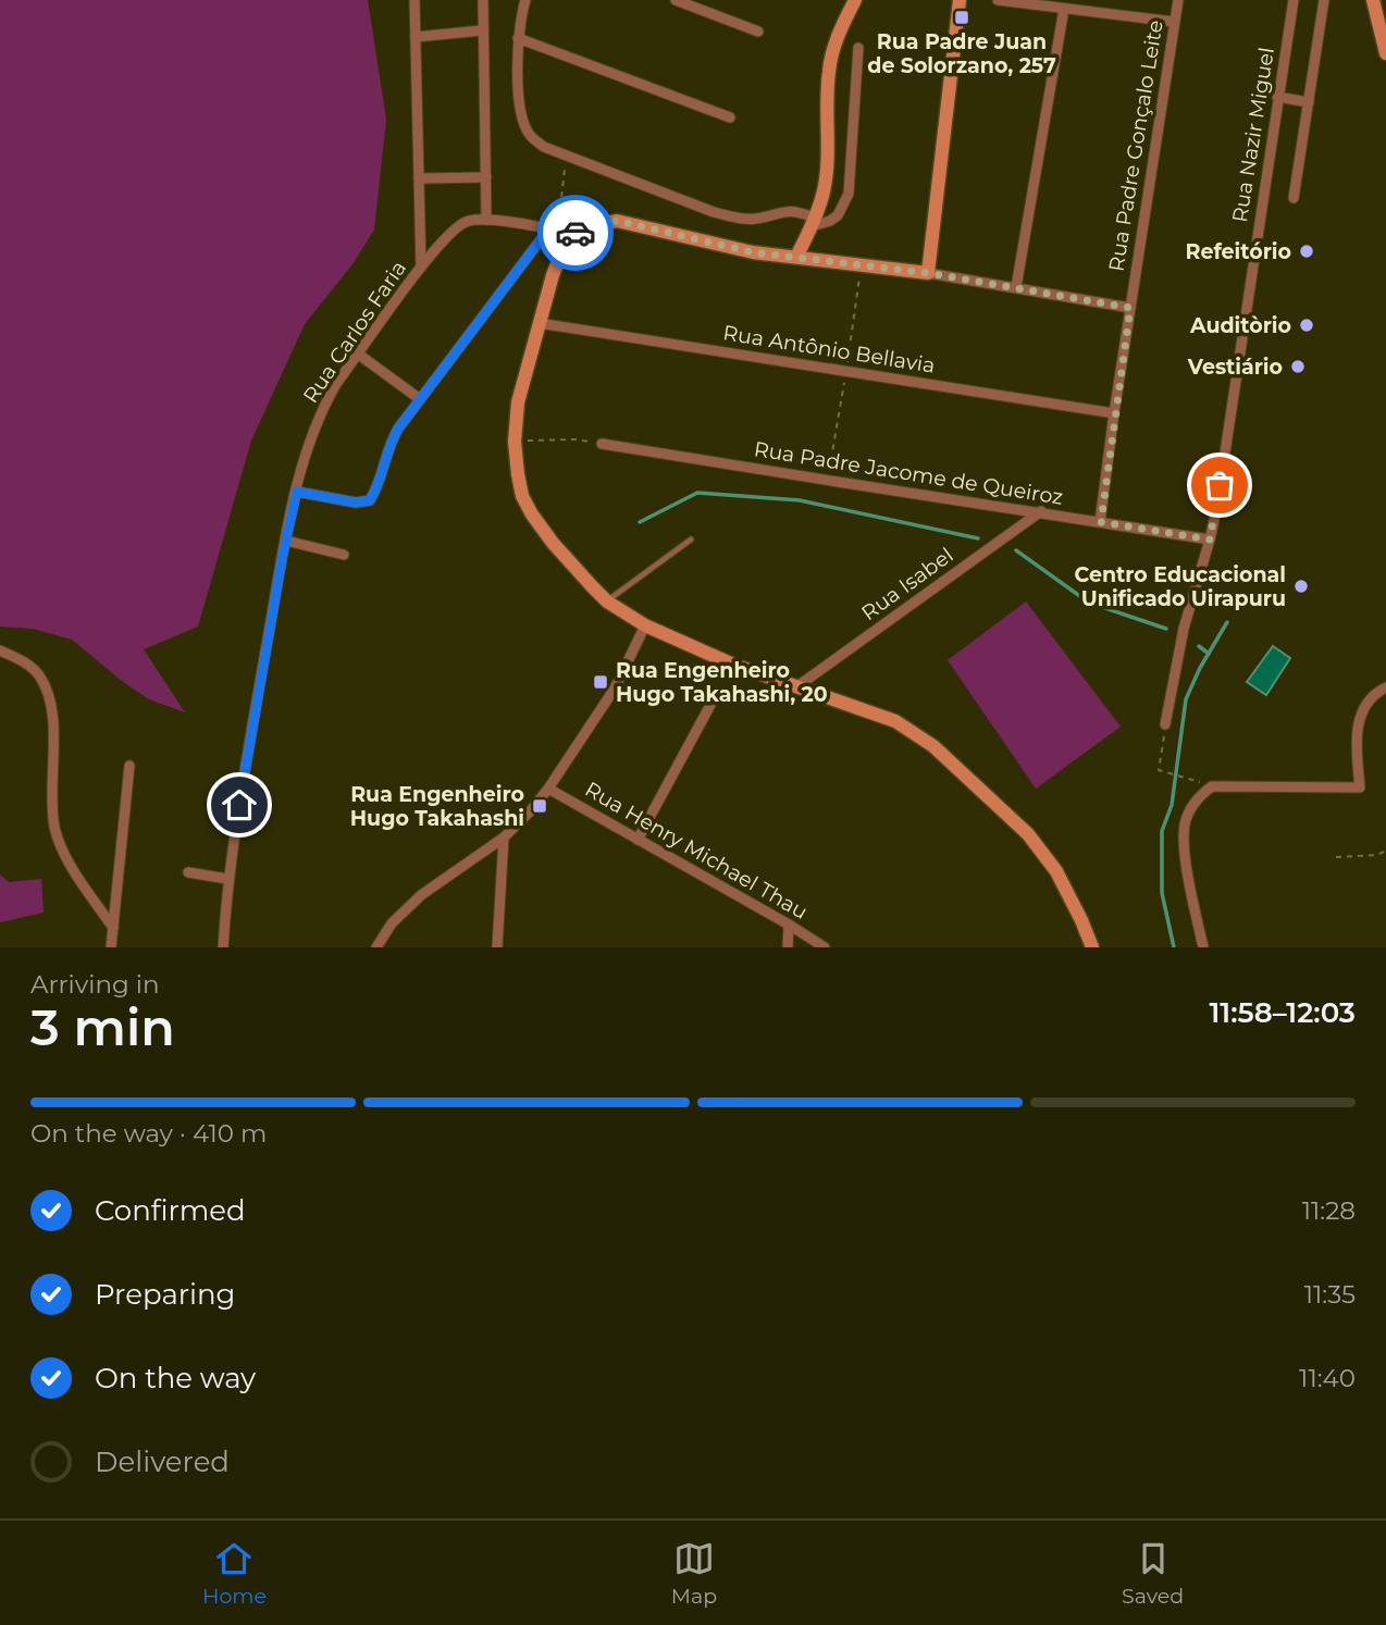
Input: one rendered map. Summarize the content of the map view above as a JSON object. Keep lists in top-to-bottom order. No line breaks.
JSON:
{"streets":{"street":["Rua Nazir Miguel","Rua Padre Gonçalo Leite","Rua Carlos Faria","Rua Antônio Bellavia","Rua Padre Jacome de Queiroz","Rua Isabel","Rua Henry Michael Thau"]},"crossings":[["Rua Nazir Miguel","Rua Padre Jacome de Queiroz"],["Rua Padre Gonçalo Leite","Rua Antônio Bellavia"],["Rua Padre Gonçalo Leite","Rua Padre Jacome de Queiroz"],["Rua Padre Jacome de Queiroz","Rua Isabel"]],"places":{"transit":["Rua Padre Juan de Solorzano, 257","Rua Engenheiro Hugo Takahashi, 20","Rua Engenheiro Hugo Takahashi"],"other":["Refeitório","Auditòrio","Vestiário","Centro Educacional Unificado Uirapuru"]},"page":{"heading":["3 min","Arriving in","11:58–12:03"],"bar":"On the way · 410 m","list":[["Confirmed","11:28"],["Preparing","11:35"],["On the way","11:40"],"Delivered"],"tabs":["Home","Map","Saved"]}}
